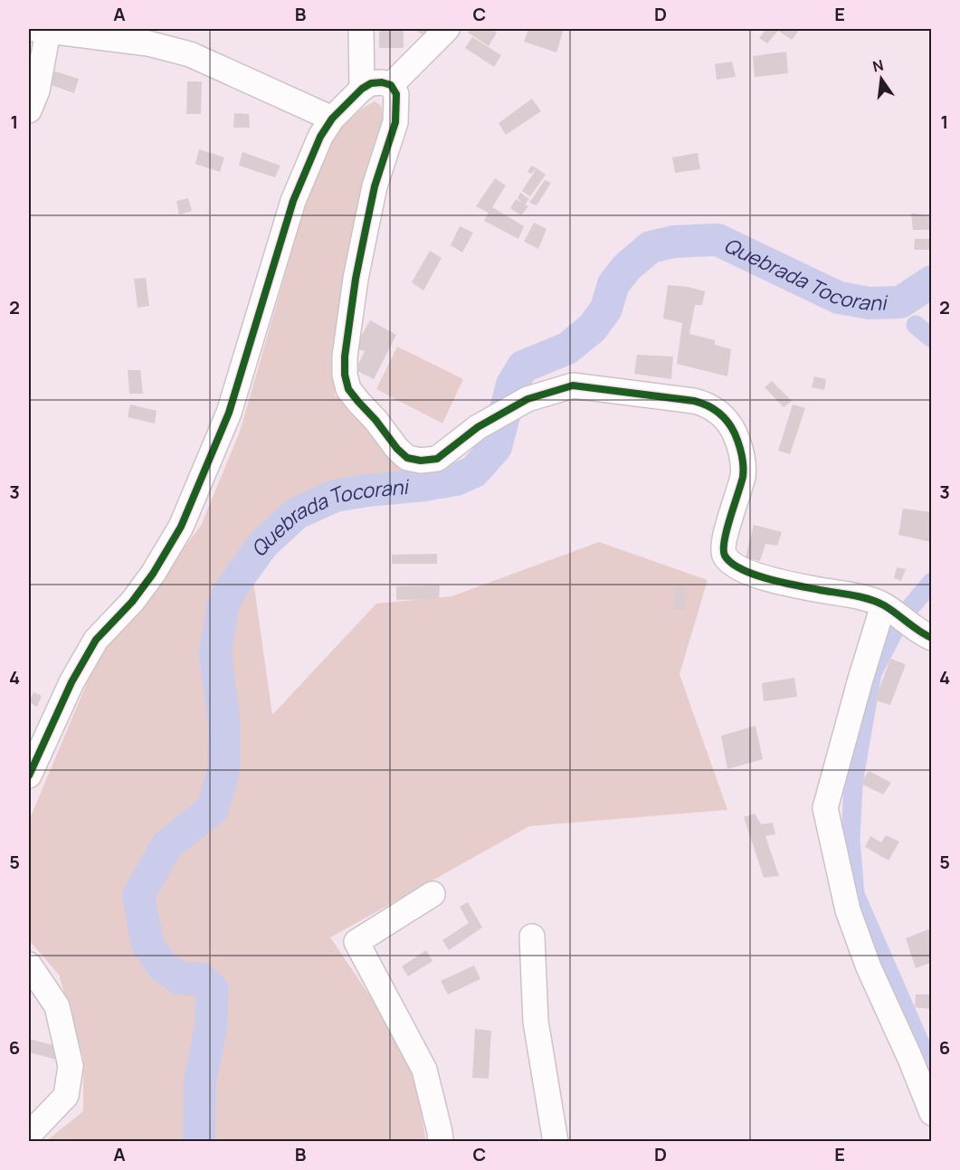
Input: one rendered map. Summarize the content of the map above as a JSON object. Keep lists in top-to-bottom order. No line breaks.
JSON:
{"water":["Quebrada Tocorani"],"north":"top","grid":{"columns":["A","B","C","D","E"],"rows":["1","2","3","4","5","6"]}}
